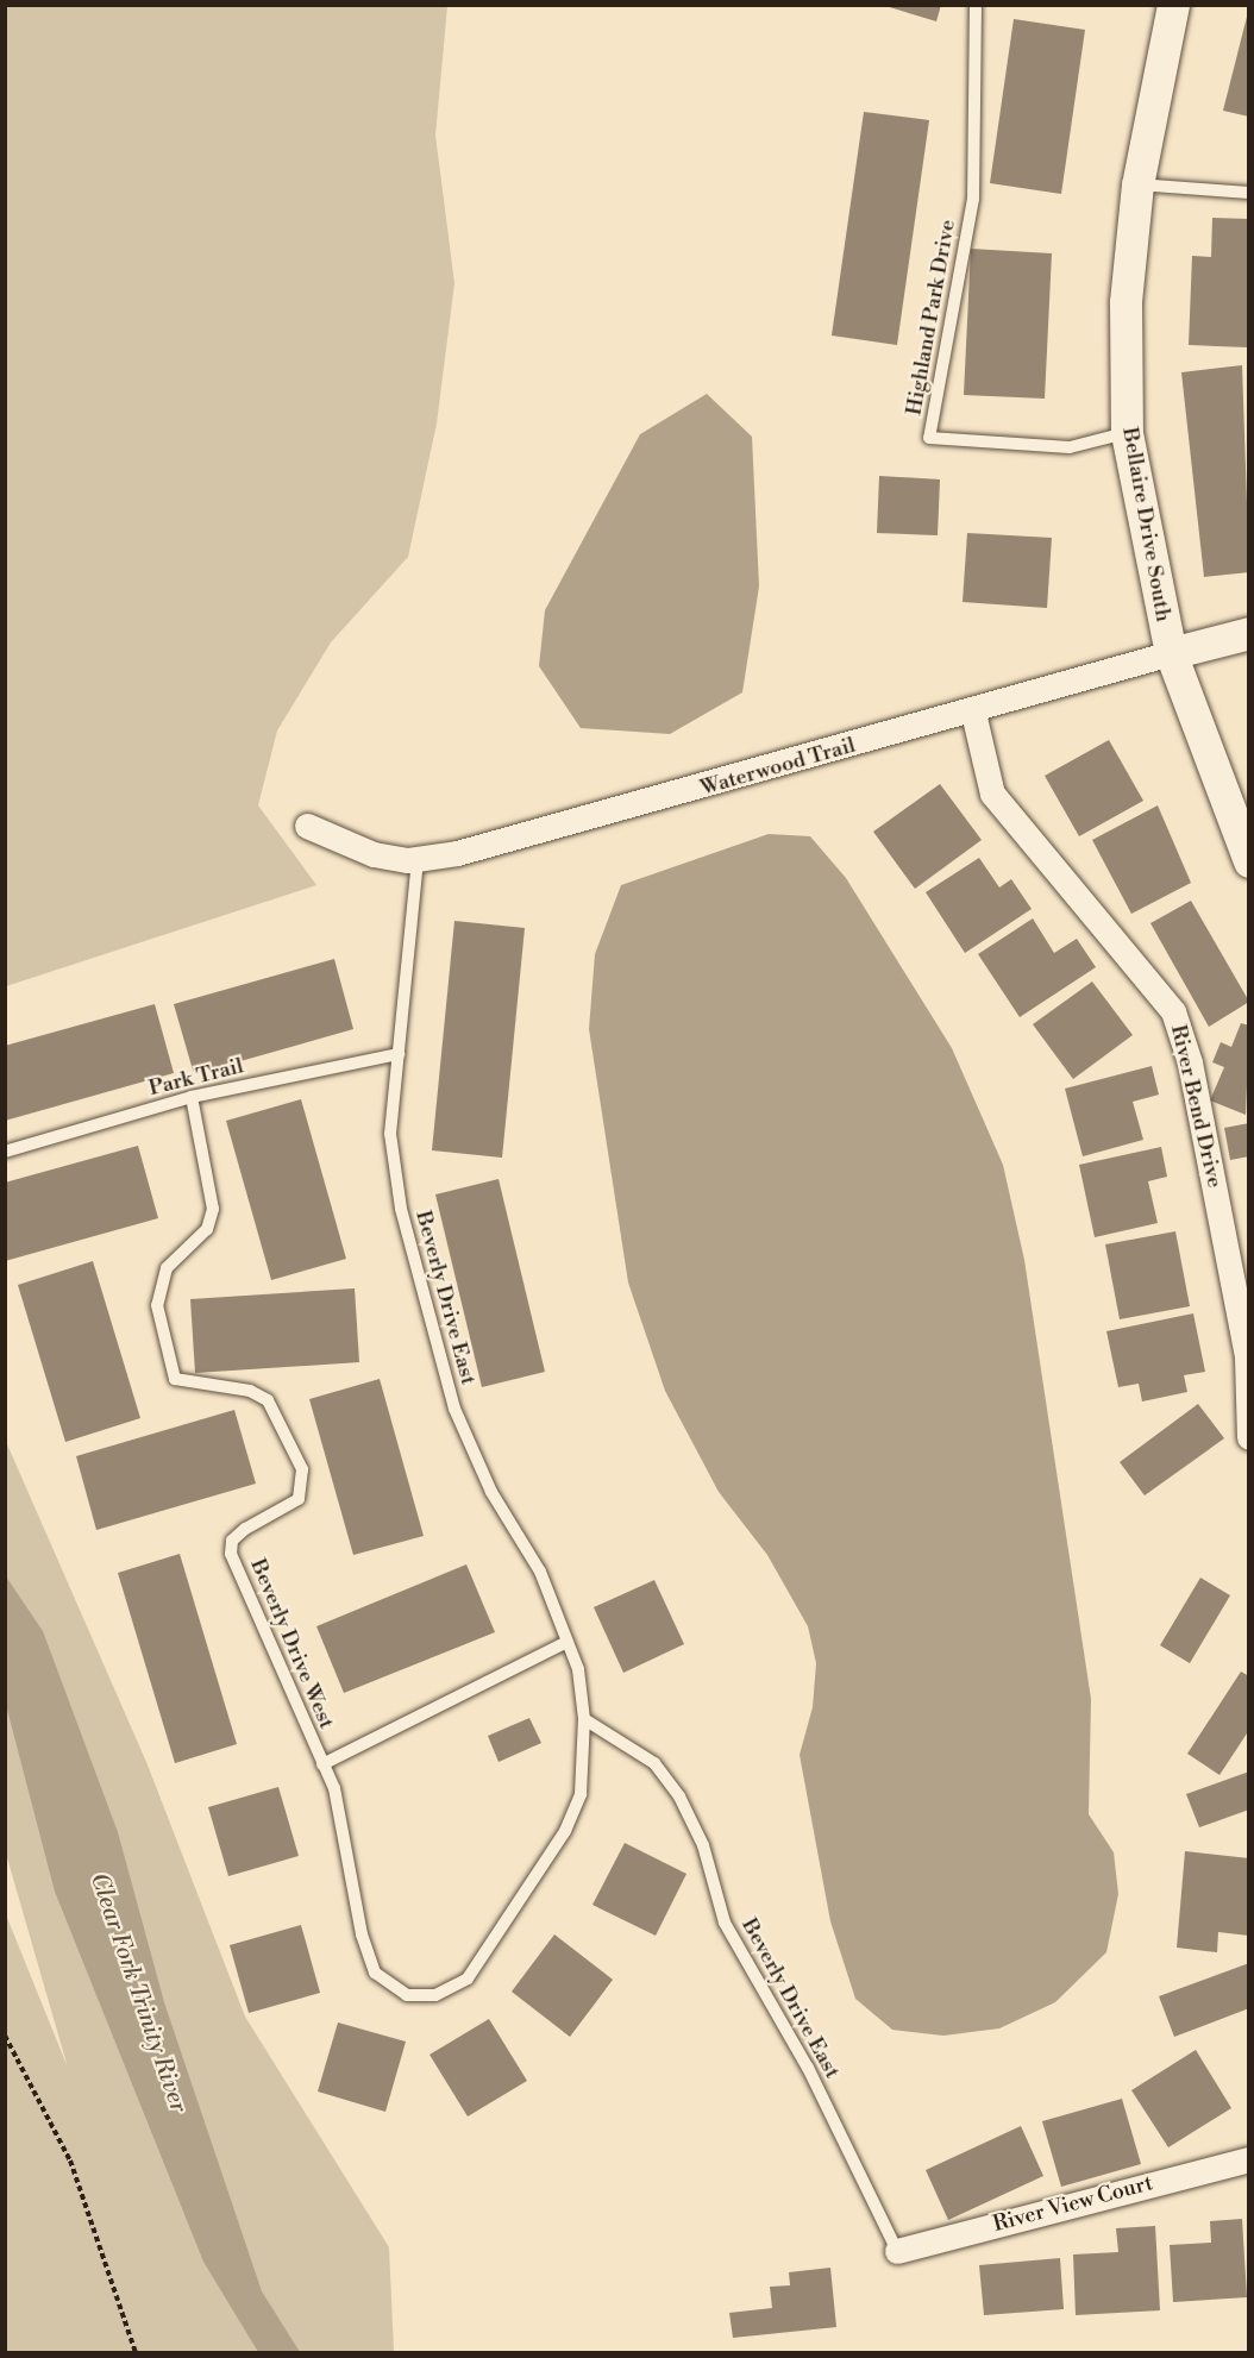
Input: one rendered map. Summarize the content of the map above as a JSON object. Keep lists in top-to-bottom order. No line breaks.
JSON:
{"streets":{"street":["Bellaire Drive South","Waterwood Trail","River Bend Drive","River View Court"],"lane":["Highland Park Drive","Park Trail","Beverly Drive East","Beverly Drive West"]},"crossings":[["Highland Park Drive","Bellaire Drive South"],["Bellaire Drive South","Waterwood Trail"],["Waterwood Trail","River Bend Drive"],["Waterwood Trail","Beverly Drive East"],["Park Trail","Beverly Drive East"],["Park Trail","Beverly Drive West"],["Beverly Drive East","Beverly Drive West"],["Beverly Drive East","River View Court"]],"water":["Clear Fork Trinity River"]}
